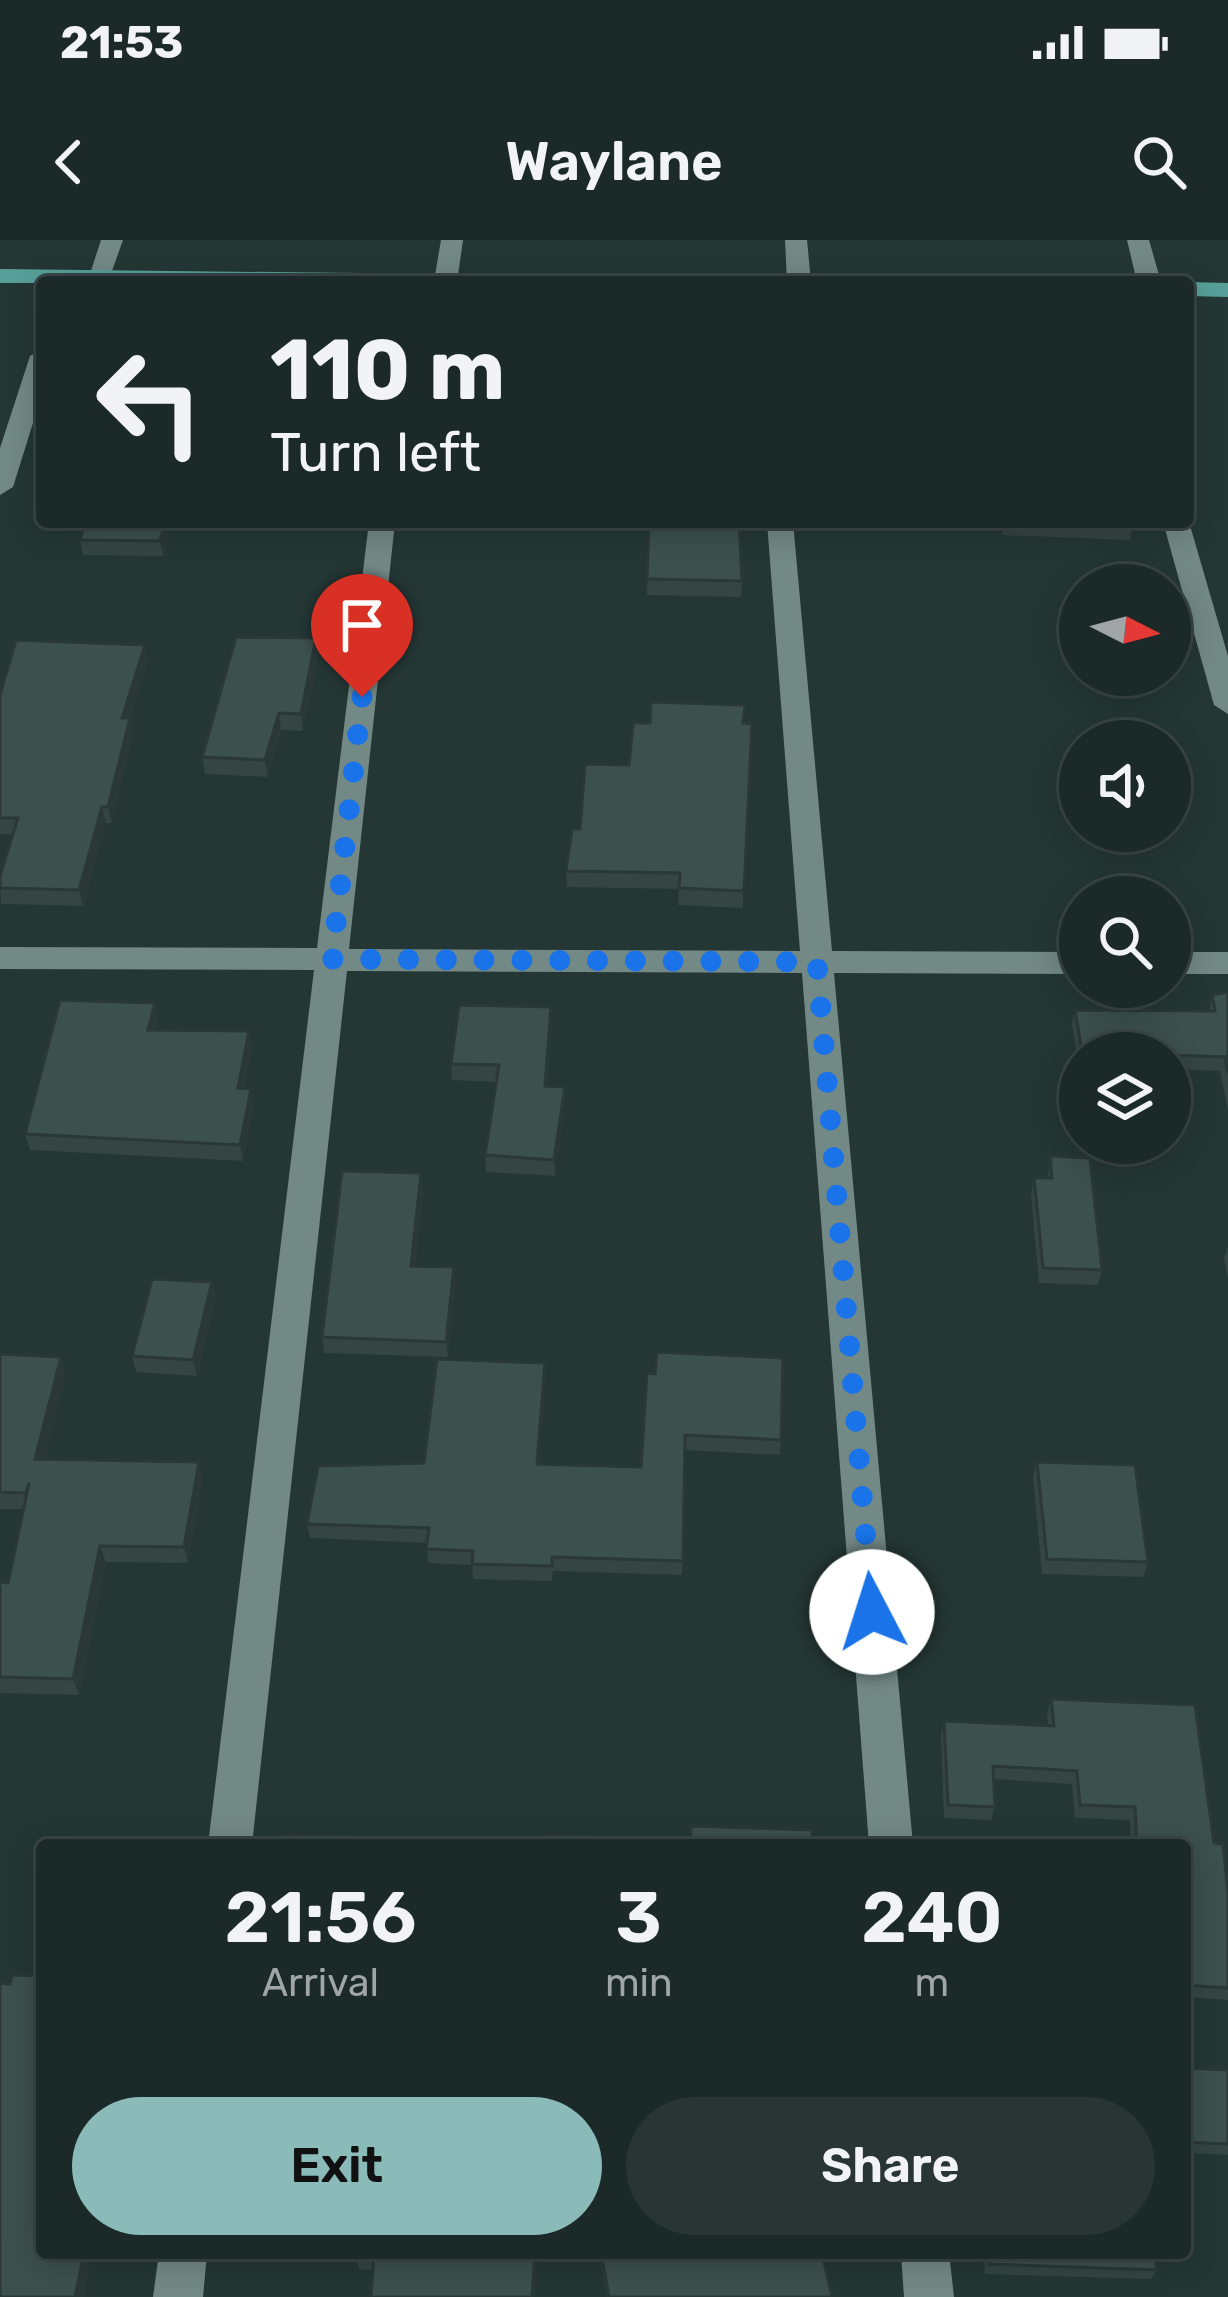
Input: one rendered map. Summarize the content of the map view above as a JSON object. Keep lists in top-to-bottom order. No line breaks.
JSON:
{"north":"right","page":{"status":"21:53","header":"Waylane","turn":["110 m","Turn left"],"eta":["21:56","Arrival","3","min","240","m"],"buttons":["Exit","Share"]}}
